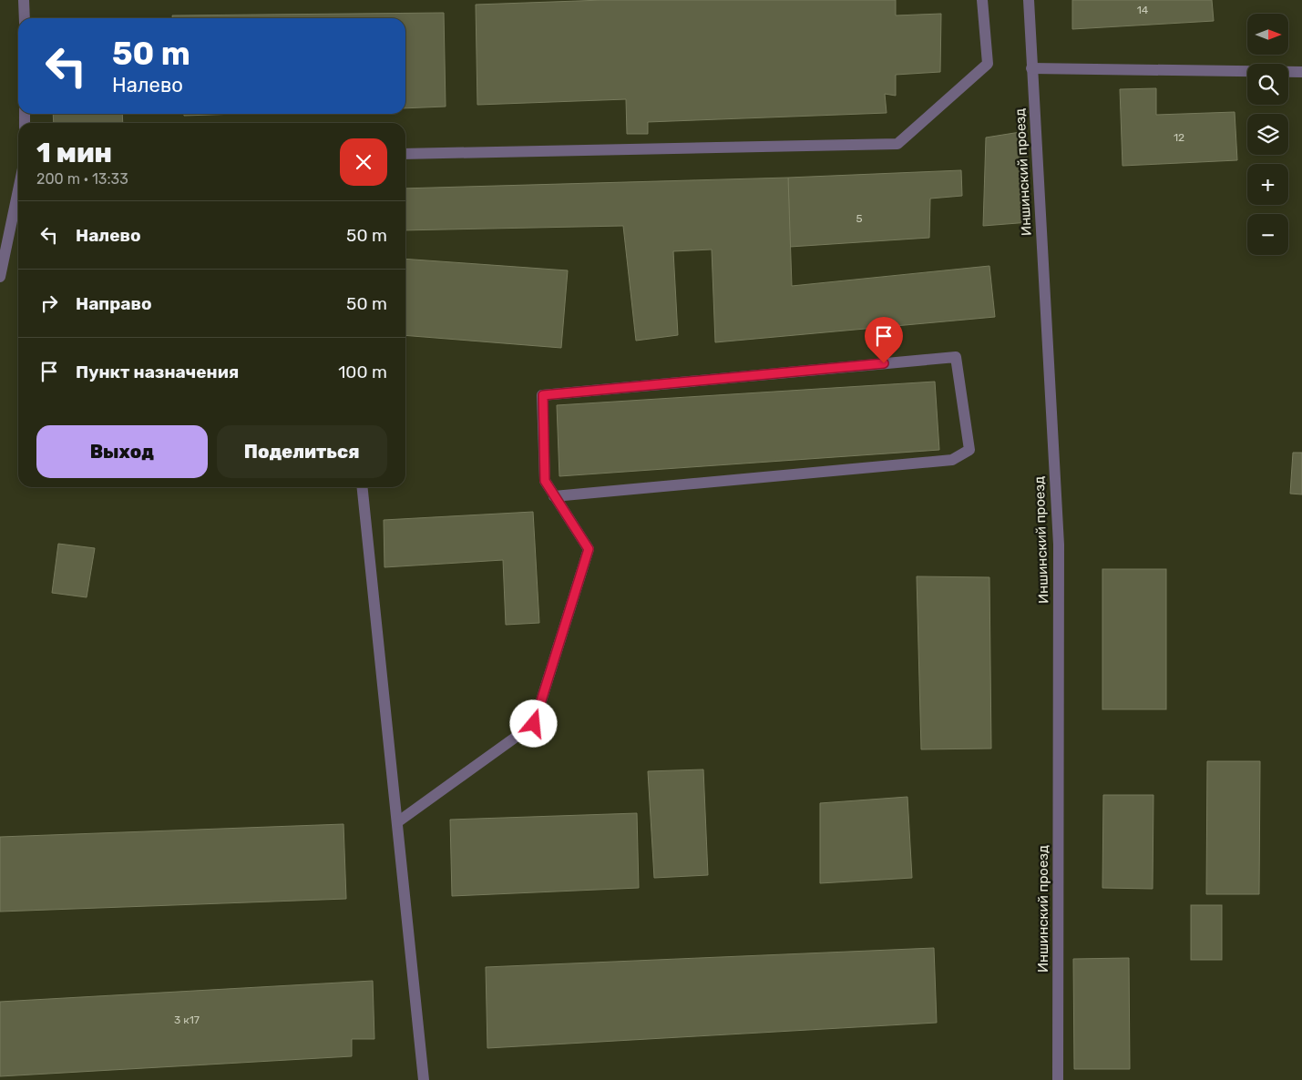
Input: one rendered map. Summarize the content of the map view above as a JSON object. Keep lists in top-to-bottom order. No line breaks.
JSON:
{"streets":{"street":["Иншинский проезд"]},"house_numbers":["14","12","5","3 к17"],"north":"right","page":{"map_buttons":["+","−"],"turn":["50 m","Налево"],"heading":["1 мин","200 m · 13:33"],"list":[{"name":"Налево","value":"50 m"},{"name":"Направо","value":"50 m"},{"name":"Пункт назначения","value":"100 m"}],"buttons":["Выход","Поделиться"]}}
